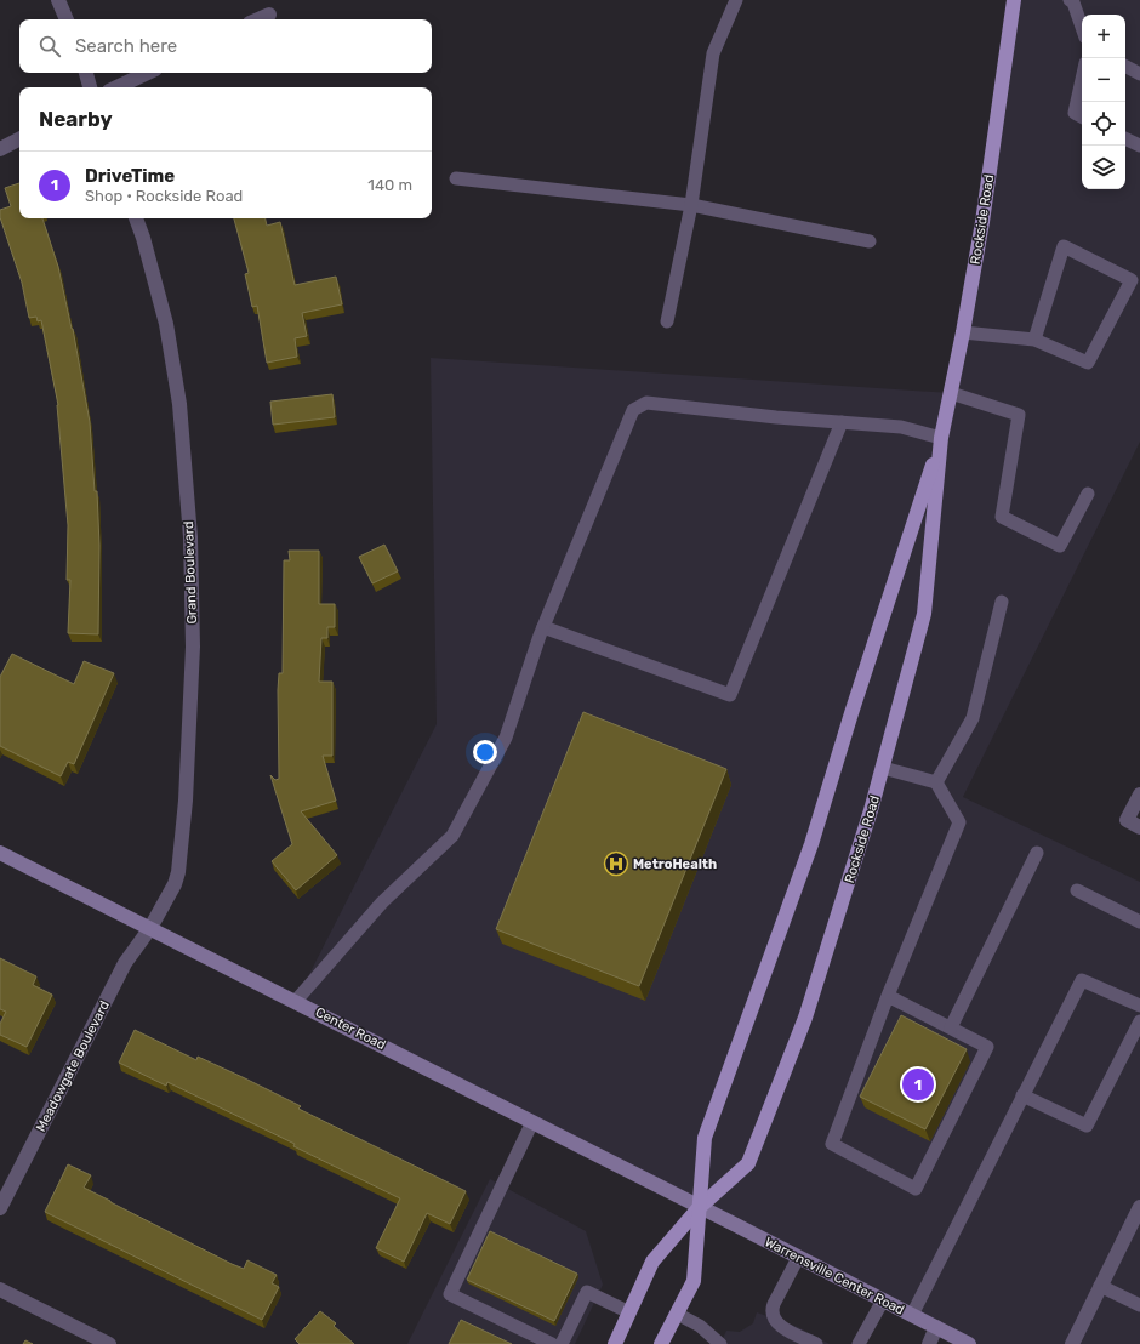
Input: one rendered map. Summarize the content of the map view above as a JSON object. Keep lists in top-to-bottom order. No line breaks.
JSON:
{"streets":{"main road":["Rockside Road","Center Road","Warrensville Center Road"],"street":["Grand Boulevard","Meadowgate Boulevard"]},"crossings":[["Rockside Road","Center Road"],["Rockside Road","Warrensville Center Road"],["Grand Boulevard","Center Road"],["Grand Boulevard","Meadowgate Boulevard"],["Center Road","Meadowgate Boulevard"],["Center Road","Warrensville Center Road"]],"places":{"hospital":["MetroHealth"]},"page":{"map_buttons":["+","−"],"search":"Search here","heading":"Nearby","list":[{"mark":"1","name":"DriveTime","note":"Shop · Rockside Road","value":"140 m"}],"pins":"1"}}
